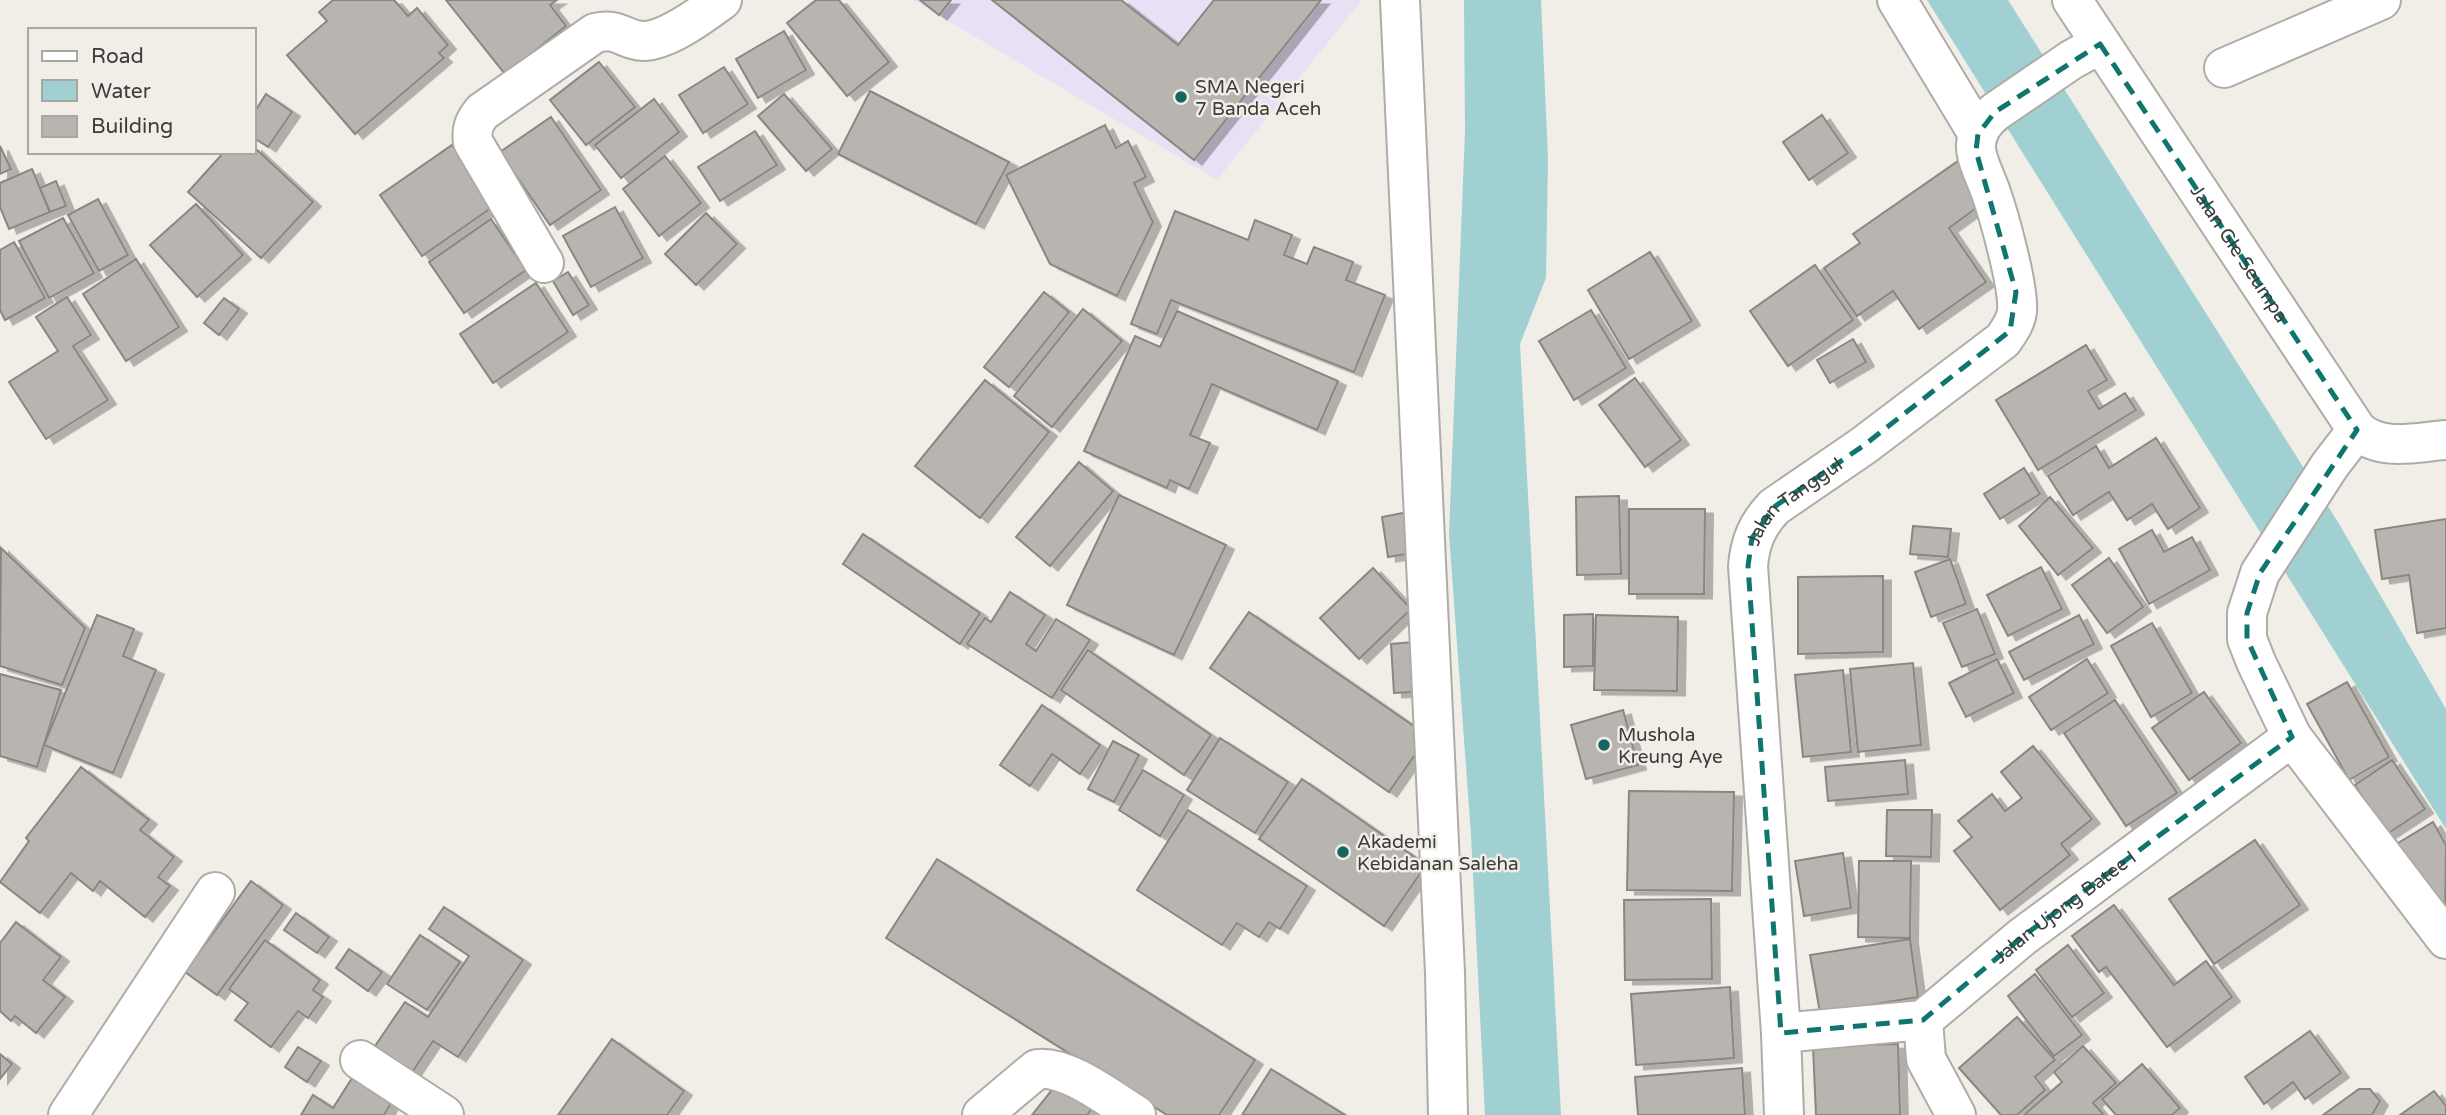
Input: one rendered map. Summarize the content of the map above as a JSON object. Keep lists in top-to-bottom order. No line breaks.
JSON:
{"streets":{"street":["Jalan Gle Seumpa","Jalan Tanggul","Jalan Ujong Batee I"]},"places":["SMA Negeri 7 Banda Aceh","Mushola Kreung Aye","Akademi Kebidanan Saleha"],"legend":["Road","Water","Building"]}
